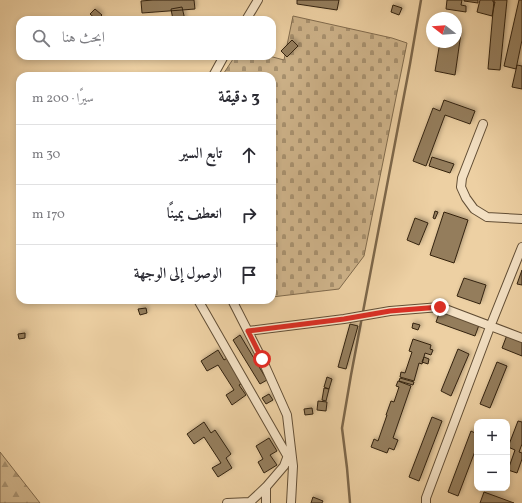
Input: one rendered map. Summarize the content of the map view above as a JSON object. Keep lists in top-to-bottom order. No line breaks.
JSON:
{"north":"left","page":{"search":"ابحث هنا","heading":["3 دقيقة","سيرًا · 200 m"],"list":[["تابع السير","30 m"],["انعطف يمينًا","170 m"],"الوصول إلى الوجهة"],"map_buttons":["+","−"]}}
